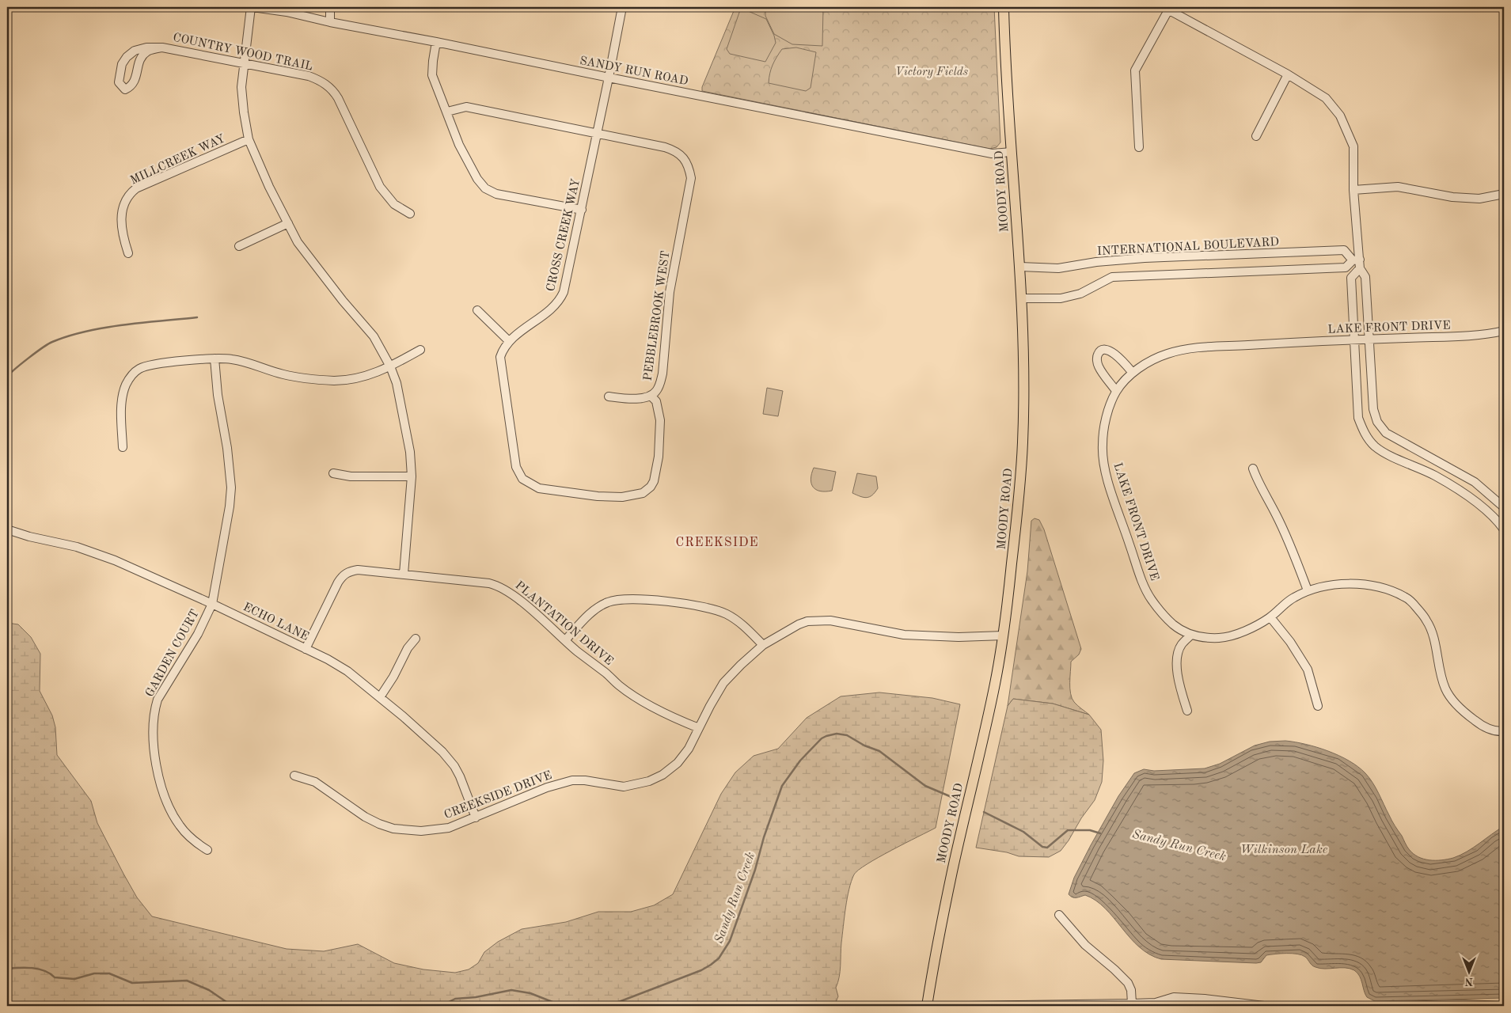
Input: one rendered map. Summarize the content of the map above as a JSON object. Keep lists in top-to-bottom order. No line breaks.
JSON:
{"streets":{"main road":["MOODY ROAD"],"street":["COUNTRY WOOD TRAIL","SANDY RUN ROAD","MILLCREEK WAY","CROSS CREEK WAY","INTERNATIONAL BOULEVARD","PEBBLEBROOK WEST","LAKE FRONT DRIVE","ECHO LANE","PLANTATION DRIVE","GARDEN COURT","CREEKSIDE DRIVE"]},"crossings":[["SANDY RUN ROAD","MOODY ROAD"],["SANDY RUN ROAD","CROSS CREEK WAY"],["MOODY ROAD","INTERNATIONAL BOULEVARD"],["MOODY ROAD","CREEKSIDE DRIVE"],["CROSS CREEK WAY","PEBBLEBROOK WEST"],["ECHO LANE","PLANTATION DRIVE"],["ECHO LANE","GARDEN COURT"],["ECHO LANE","CREEKSIDE DRIVE"],["PLANTATION DRIVE","CREEKSIDE DRIVE"]],"districts":["CREEKSIDE"],"water":["Sandy Run Creek","Wilkinson Lake"],"parks":["Victory Fields"],"north":"bottom"}
